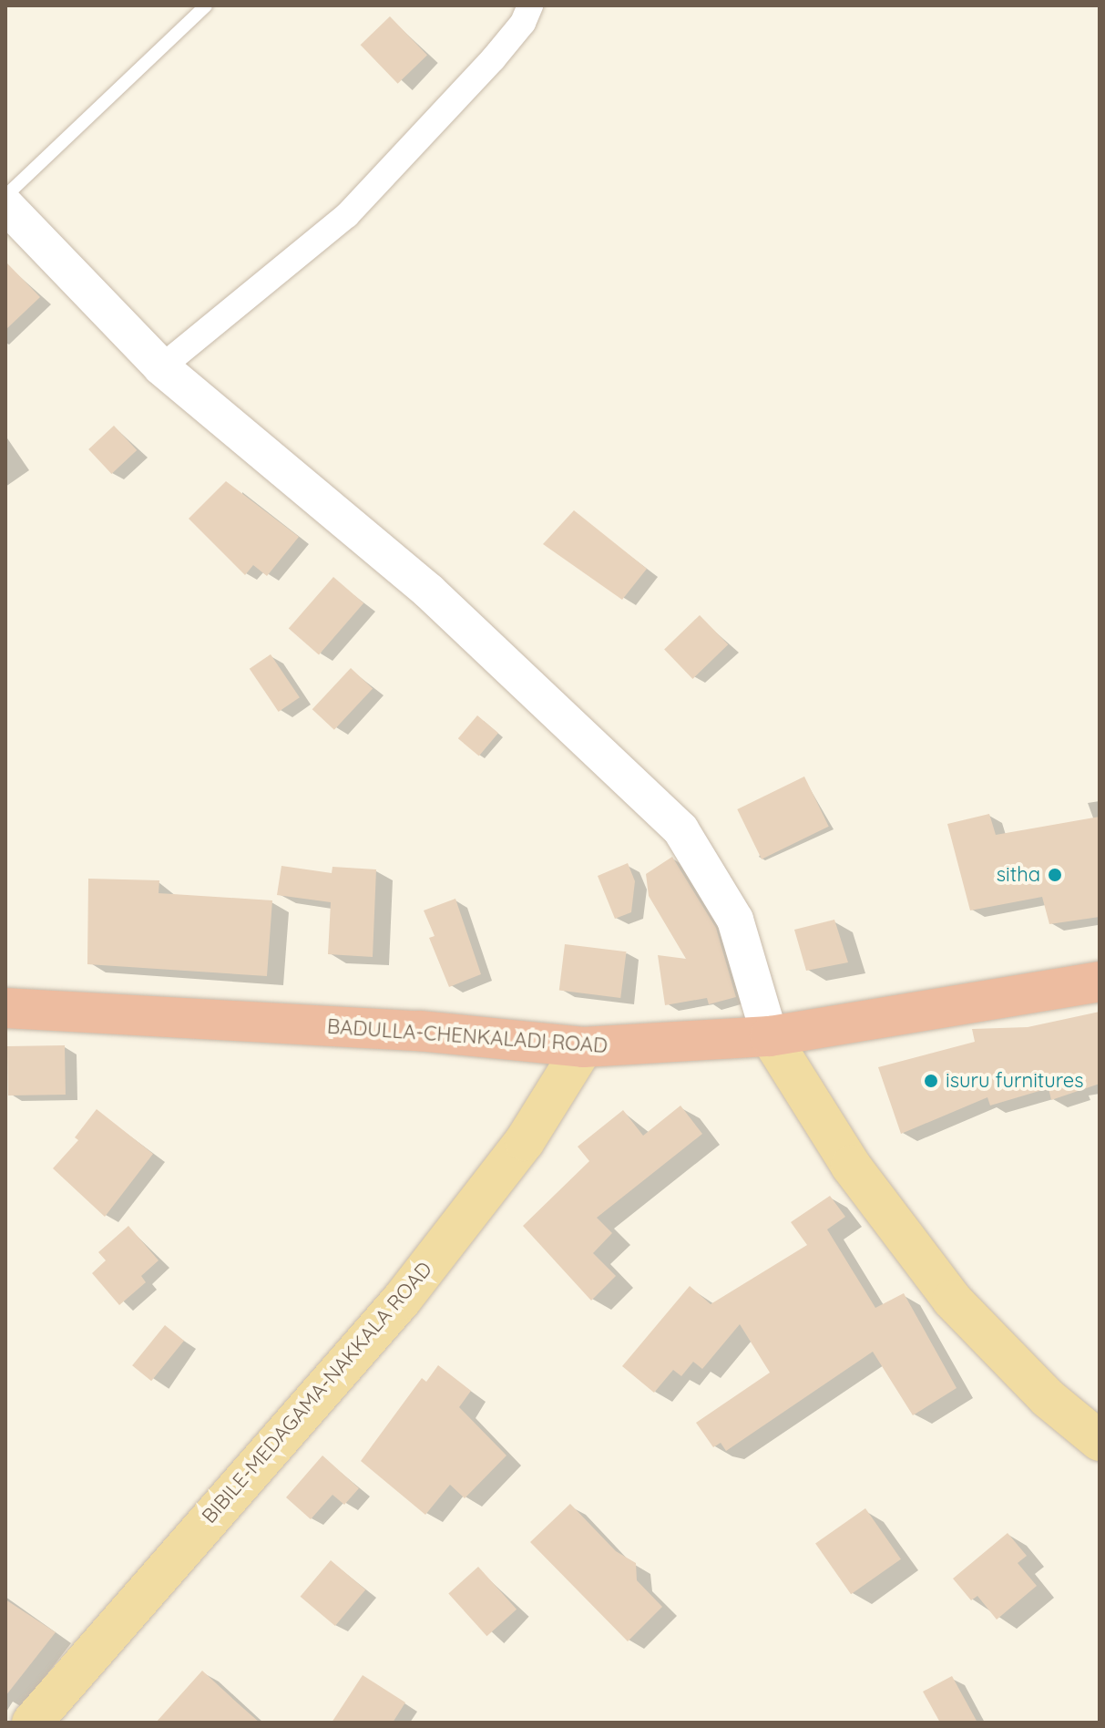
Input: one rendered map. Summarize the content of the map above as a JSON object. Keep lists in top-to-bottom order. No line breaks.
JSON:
{"streets":{"highway":["BADULLA-CHENKALADI ROAD"],"main road":["BIBILE-MEDAGAMA-NAKKALA ROAD"]},"crossings":[["BADULLA-CHENKALADI ROAD","BIBILE-MEDAGAMA-NAKKALA ROAD"]],"places":["sitha","isuru furnitures"]}
